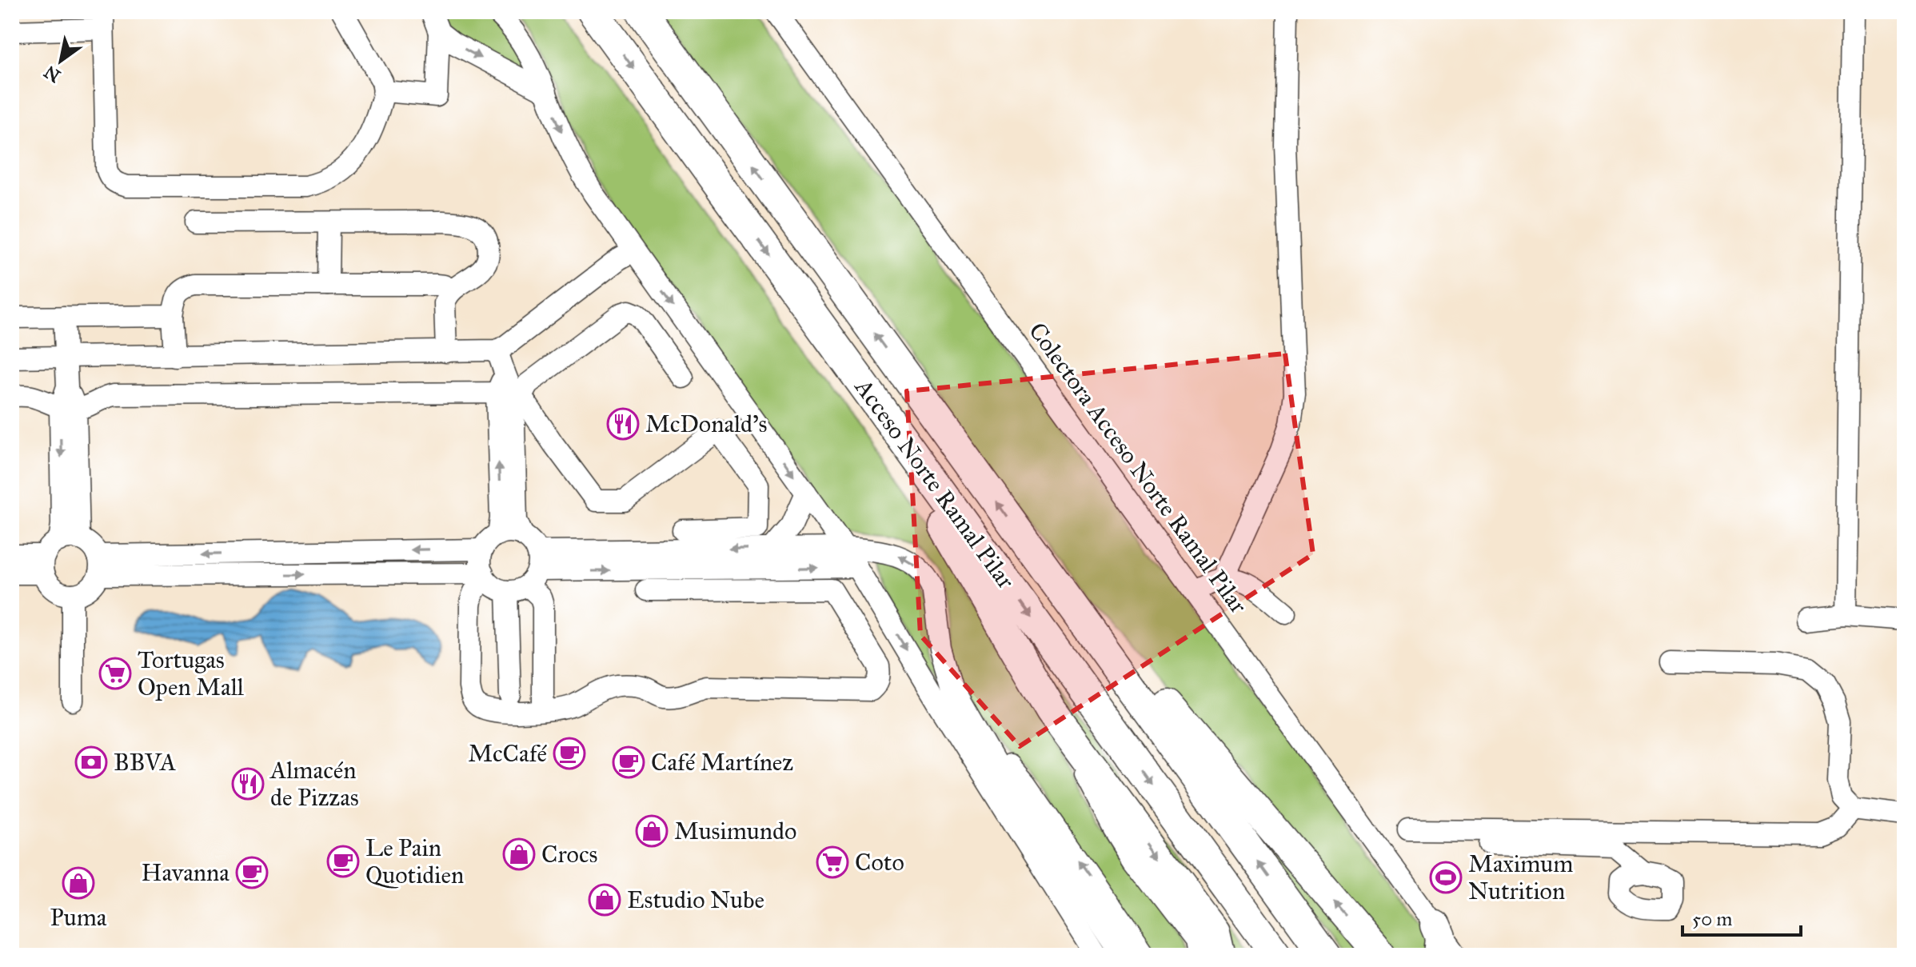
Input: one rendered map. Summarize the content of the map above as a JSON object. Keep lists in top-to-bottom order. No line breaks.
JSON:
{"streets":{"highway":["Acceso Norte Ramal Pilar"],"street":["Colectora Acceso Norte Ramal Pilar"]},"places":{"restaurant":["McDonald's","Almacén de Pizzas"],"supermarket":["Tortugas Open Mall","Coto"],"cafe":["McCafé","Café Martínez","Le Pain Quotidien","Havanna"],"bank":["BBVA"],"shop":["Musimundo","Crocs","Puma","Estudio Nube"],"sports":["Maximum Nutrition"]},"scale_bar":"50 m","north":"bottom left"}
